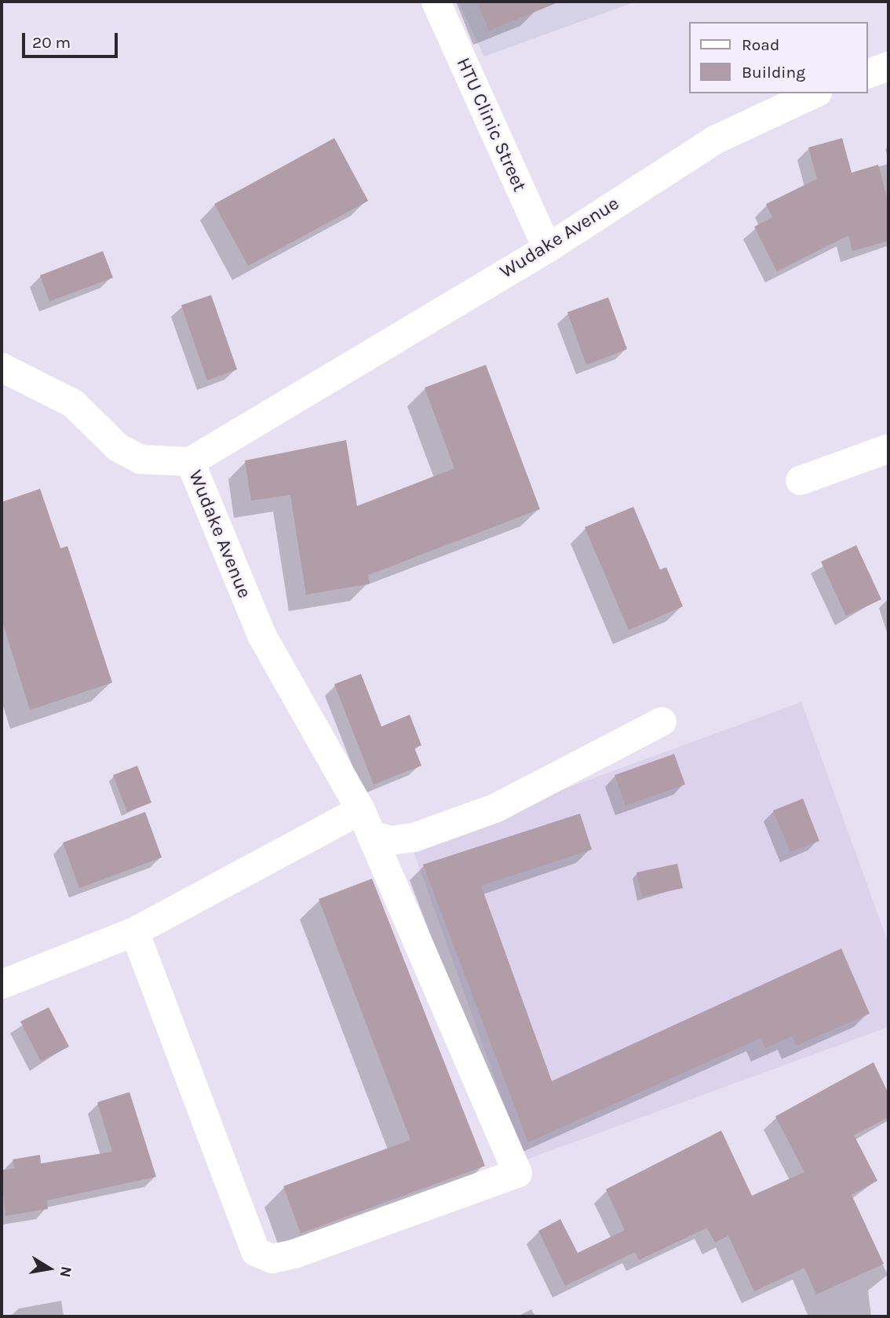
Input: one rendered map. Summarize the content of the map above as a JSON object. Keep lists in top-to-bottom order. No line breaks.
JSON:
{"streets":{"street":["HTU Clinic Street","Wudake Avenue"]},"crossings":[["HTU Clinic Street","Wudake Avenue"]],"legend":["Road","Building"],"scale_bar":"20 m","north":"right"}
